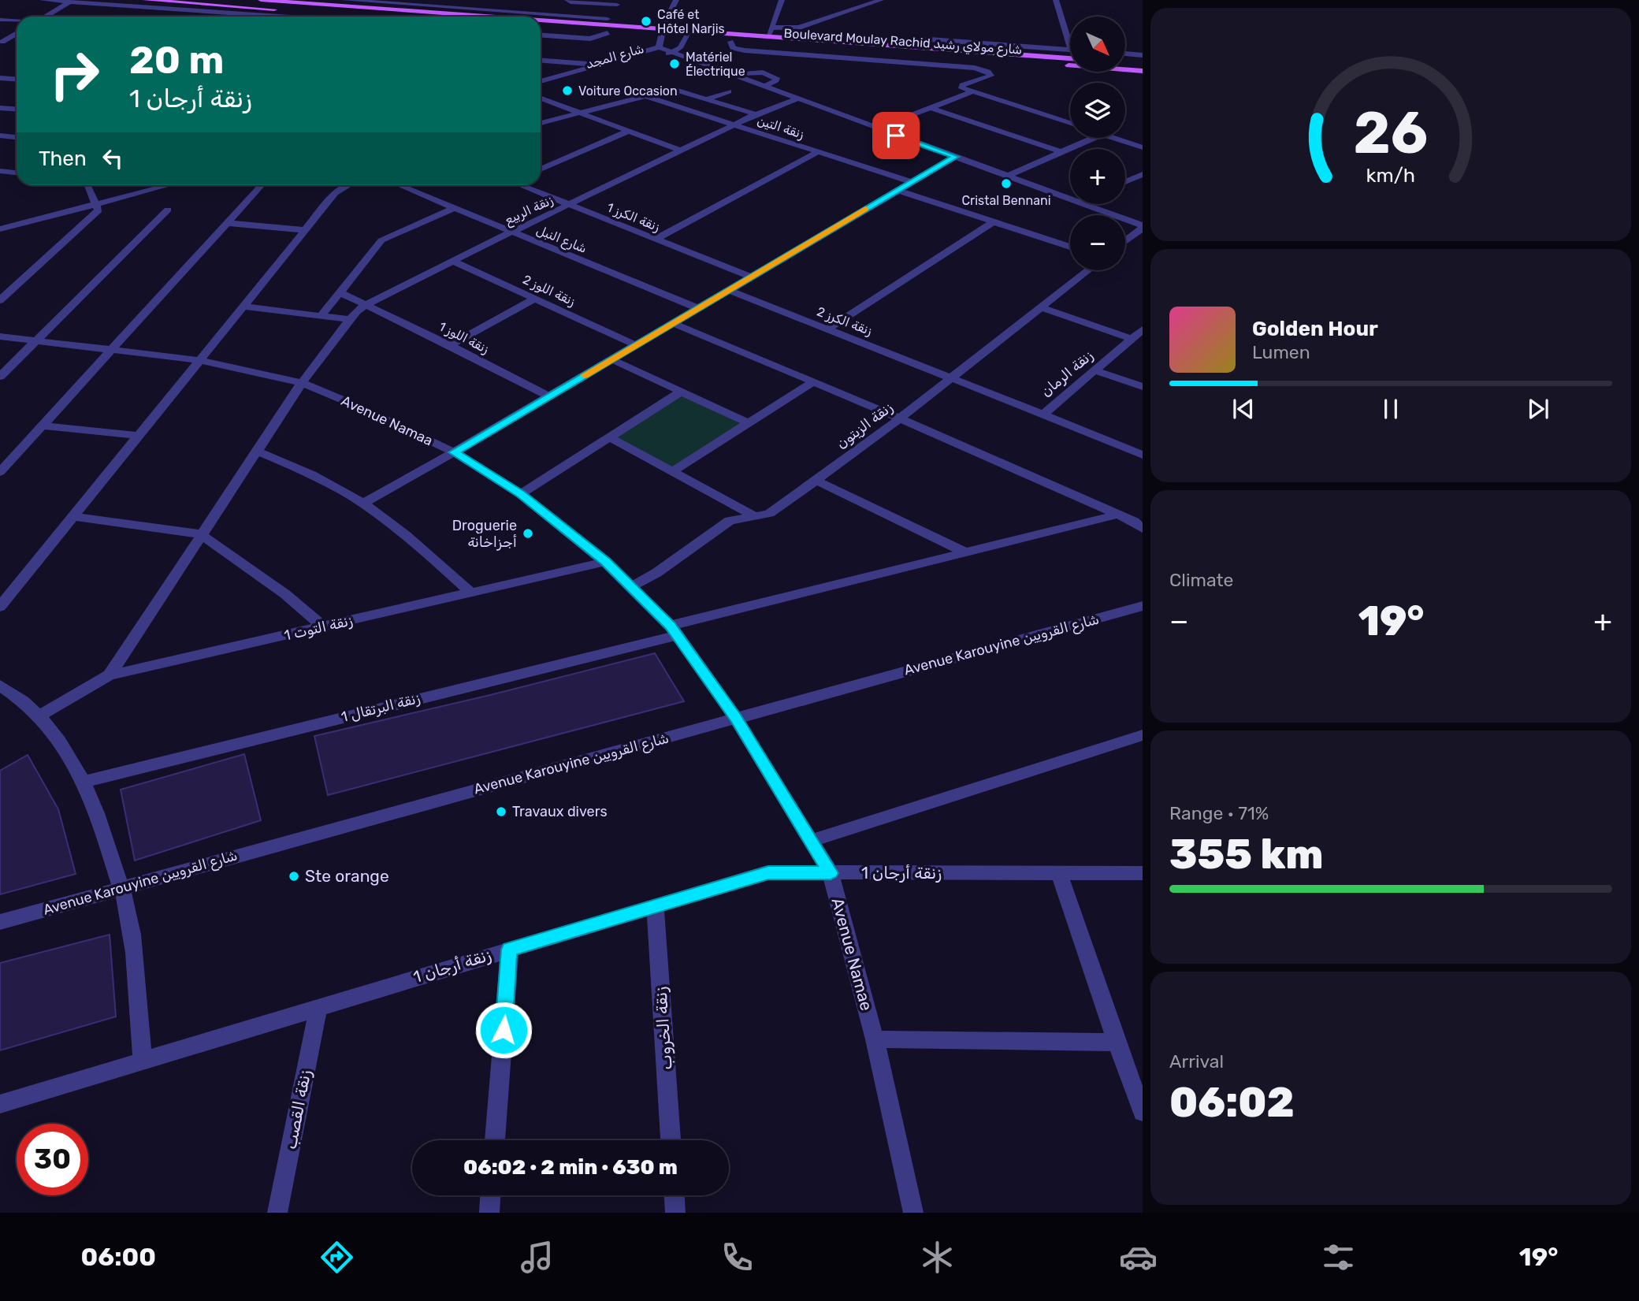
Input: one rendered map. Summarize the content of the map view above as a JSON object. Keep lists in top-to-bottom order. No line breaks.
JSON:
{"streets":{"main road":["Boulevard Moulay Rachid شارع مولاي رشيد"],"street":["شارع المجد","زنقة التين","زنقة الربيع","زنقة الكرز 1","شارع النبل","زنقة اللوز 2","زنقة الكرز 2","زنقة اللوز 1","زنقة الرمان","Avenue Namaa","زنقة الزيتون","زنقة التوت 1","Avenue Karouyine شارع القرويين","زنقة البرتقال 1","زنقة أرجان 1","Avenue Namae","زنقة الخروب","زنقة القصب"]},"crossings":[["Boulevard Moulay Rachid شارع مولاي رشيد","شارع المجد"],["زنقة التين","زنقة الربيع"],["زنقة الربيع","زنقة الكرز 1"],["زنقة الربيع","شارع النبل"],["زنقة الربيع","زنقة اللوز 2"],["زنقة الربيع","زنقة اللوز 1"],["زنقة الربيع","Avenue Namaa"],["زنقة الربيع","زنقة التوت 1"],["زنقة الكرز 2","زنقة الرمان"],["زنقة الكرز 2","زنقة الزيتون"],["Avenue Namaa","زنقة الزيتون"],["Avenue Namaa","زنقة التوت 1"],["Avenue Namaa","Avenue Karouyine شارع القرويين"],["Avenue Namaa","زنقة البرتقال 1"],["Avenue Namaa","Avenue Namae"],["Avenue Karouyine شارع القرويين","Avenue Namae"],["زنقة أرجان 1","Avenue Namae"],["زنقة أرجان 1","زنقة الخروب"],["زنقة أرجان 1","زنقة القصب"]],"places":["Café et Hôtel Narjis","Matériel Électrique","Voiture Occasion","Cristal Bennani","Droguerie أجزاخانة","Travaux divers","Ste orange"],"north":"bottom right","page":{"map_buttons":["+","−"],"turn":["20 m","زنقة أرجان 1"],"then":"Then","song":["Golden Hour","Lumen"],"tile":["Climate",["Range · 71%","355 km"],["Arrival","06:02"]],"heat":["−","19°","+"],"limit":"30","trip":"06:02 · 2 min · 630 m","tabs":["06:00","19°"],"gauge":["26","km/h"]}}
